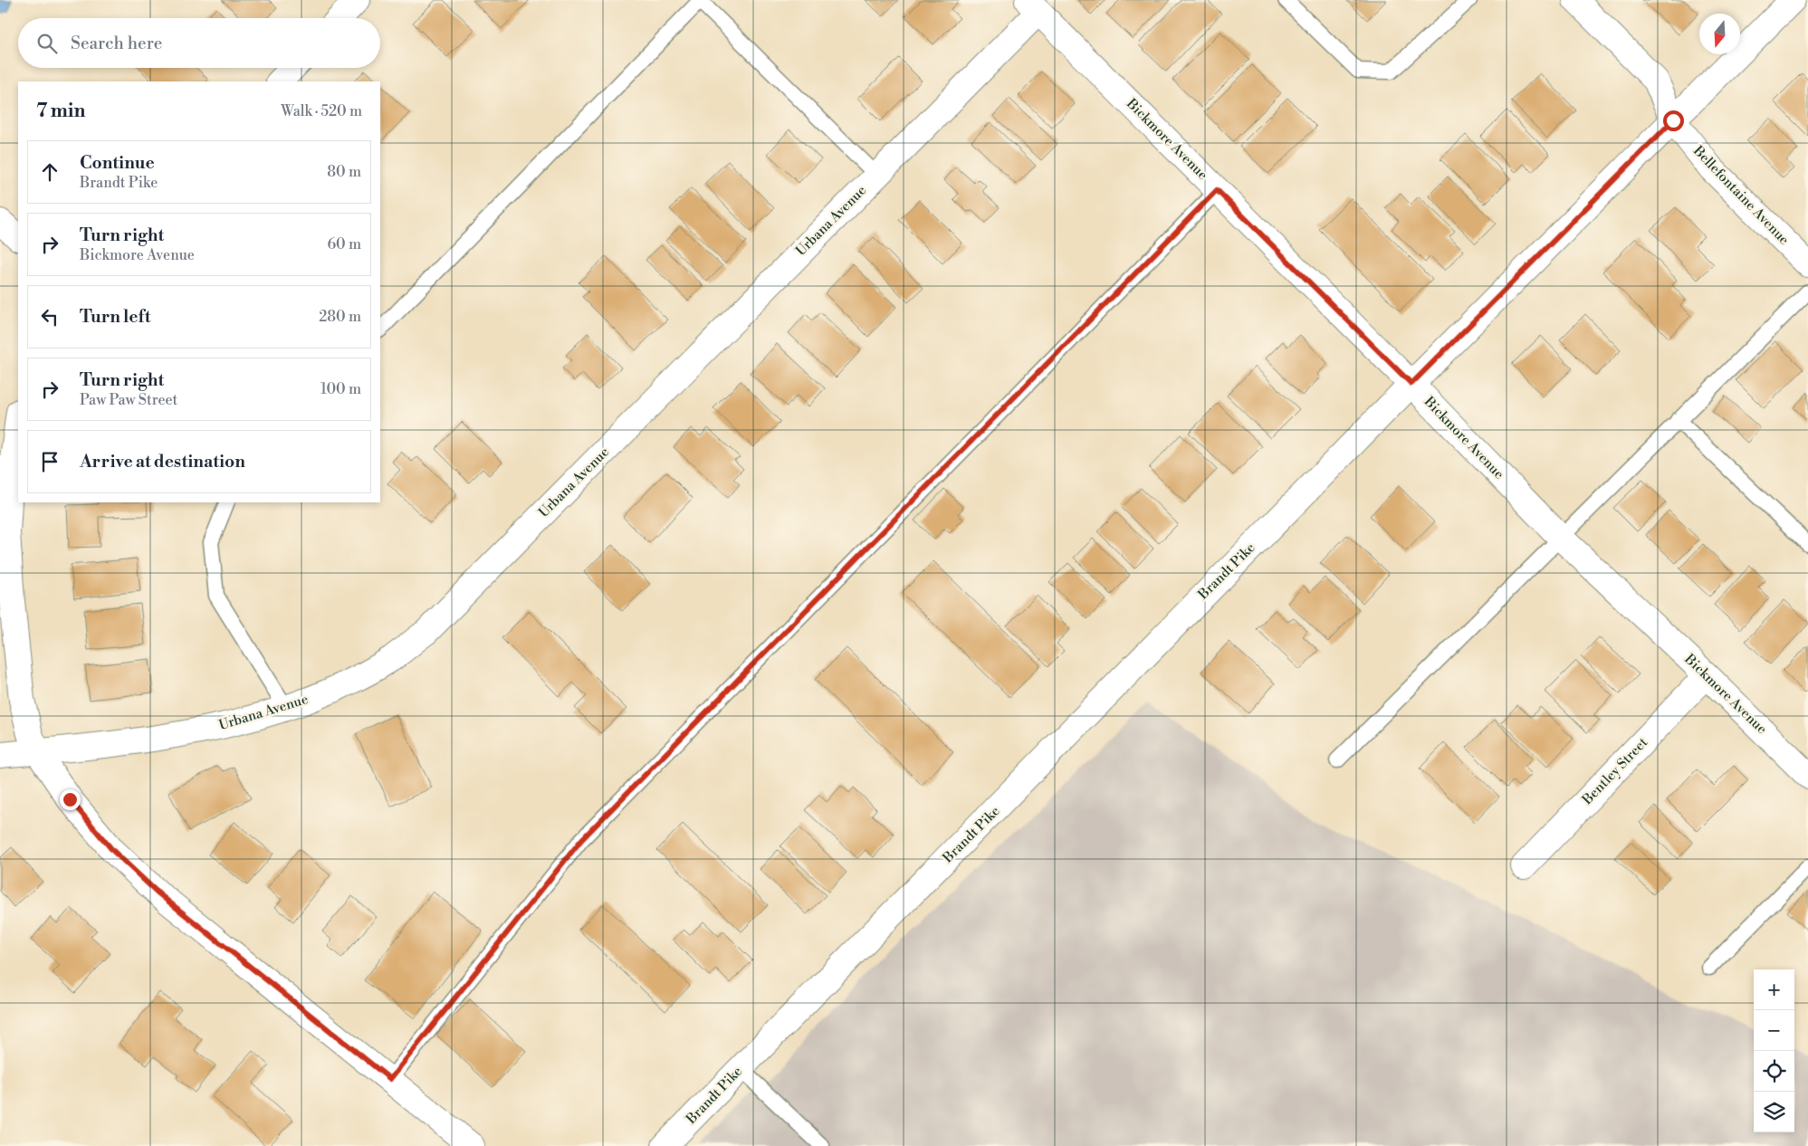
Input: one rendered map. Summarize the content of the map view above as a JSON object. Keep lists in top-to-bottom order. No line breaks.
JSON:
{"streets":{"street":["Bickmore Avenue","Bellefontaine Avenue","Urbana Avenue","Brandt Pike","Bentley Street"]},"crossings":[["Bickmore Avenue","Urbana Avenue"],["Bickmore Avenue","Brandt Pike"],["Bickmore Avenue","Bentley Street"],["Bellefontaine Avenue","Brandt Pike"]],"north":"bottom","page":{"search":"Search here","heading":["7 min","Walk · 520 m"],"list":[["Continue","Brandt Pike","80 m"],["Turn right","Bickmore Avenue","60 m"],["Turn left","280 m"],["Turn right","Paw Paw Street","100 m"],"Arrive at destination"],"map_buttons":["+","−"]}}
